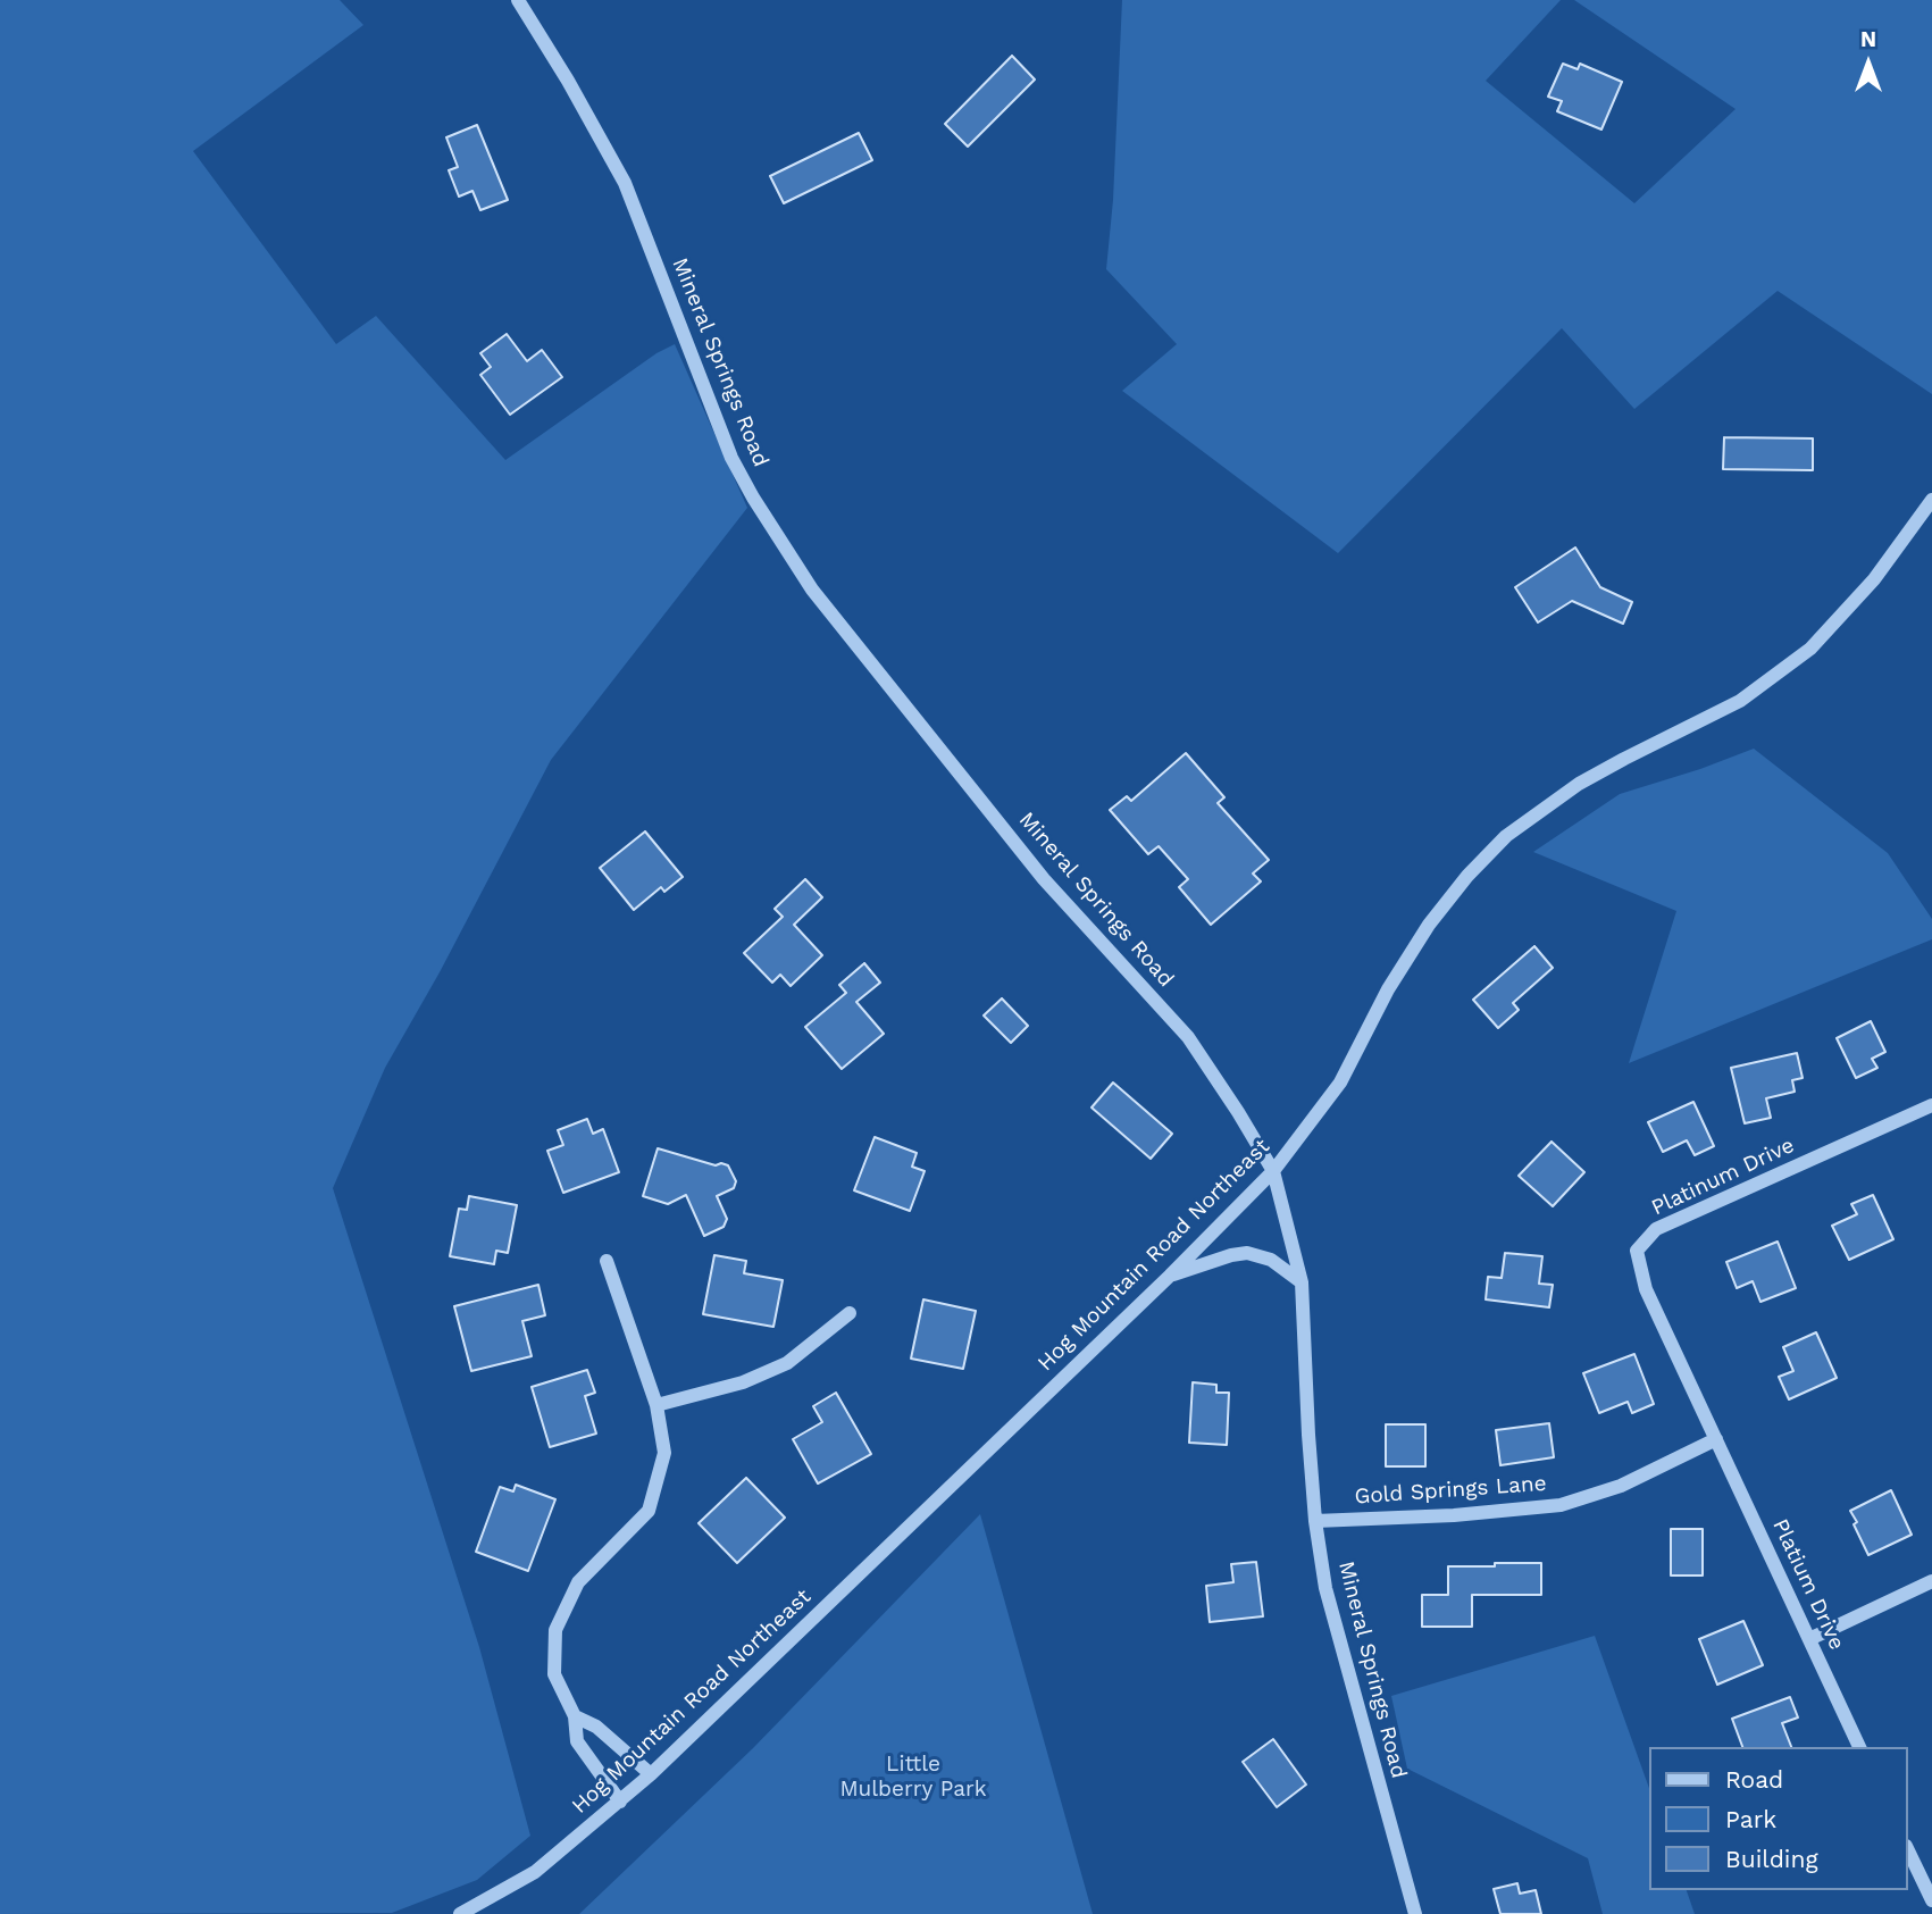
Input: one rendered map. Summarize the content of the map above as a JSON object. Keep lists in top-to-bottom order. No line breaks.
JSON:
{"streets":{"street":["Mineral Springs Road","Platinum Drive","Hog Mountain Road Northeast","Gold Springs Lane","Platium Drive"]},"crossings":[["Mineral Springs Road","Hog Mountain Road Northeast"],["Mineral Springs Road","Gold Springs Lane"],["Platinum Drive","Gold Springs Lane"],["Platinum Drive","Platium Drive"],["Gold Springs Lane","Platium Drive"]],"parks":["Little Mulberry Park"],"legend":["Road","Park","Building"],"north":"top"}
